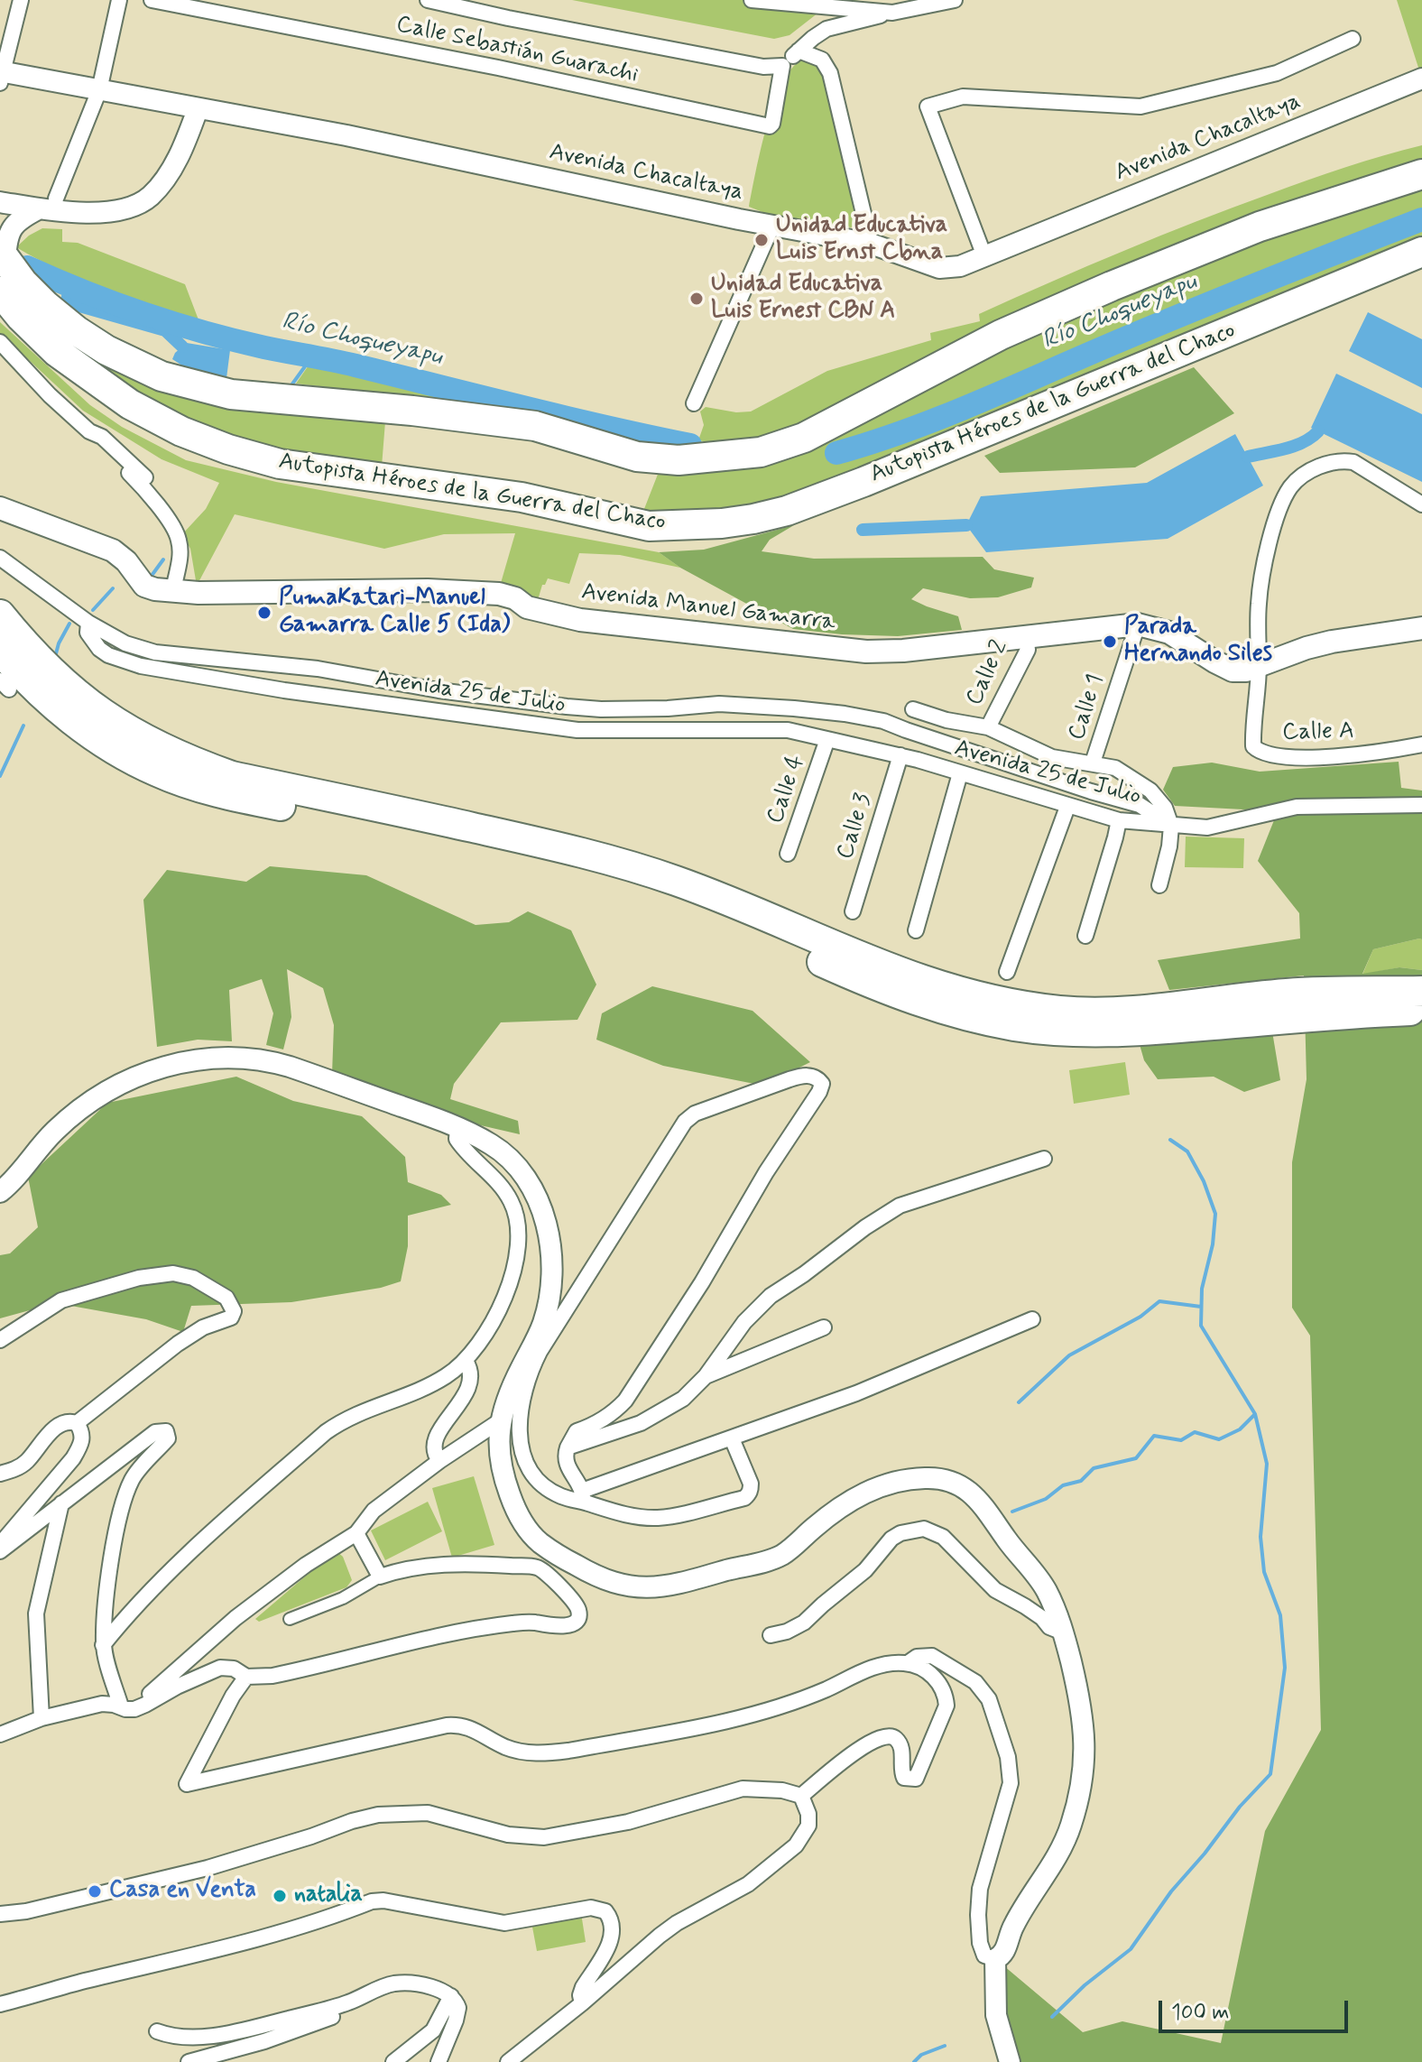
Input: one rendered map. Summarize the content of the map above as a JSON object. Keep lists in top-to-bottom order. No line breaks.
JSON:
{"streets":{"highway":["Autopista Héroes de la Guerra del Chaco"],"main road":["Avenida Manuel Gamarra"],"street":["Calle Sebastián Guarachi","Avenida Chacaltaya","Calle 2","Avenida 25 de Julio","Calle 1","Calle A","Calle 4","Calle 3"]},"crossings":[["Avenida Manuel Gamarra","Calle 2"],["Avenida Manuel Gamarra","Calle 1"],["Avenida Manuel Gamarra","Calle A"],["Avenida 25 de Julio","Calle 4"],["Avenida 25 de Julio","Calle 3"]],"water":["Río Choqueyapu"],"places":["Unidad Educativa Luis Ernst Cbna","Unidad Educativa Luis Ernest CBN A","PumaKatari-Manuel Gamarra Calle 5 (Ida)","Parada Hernando Siles","Casa en Venta","natalia"],"scale_bar":"100 m"}
